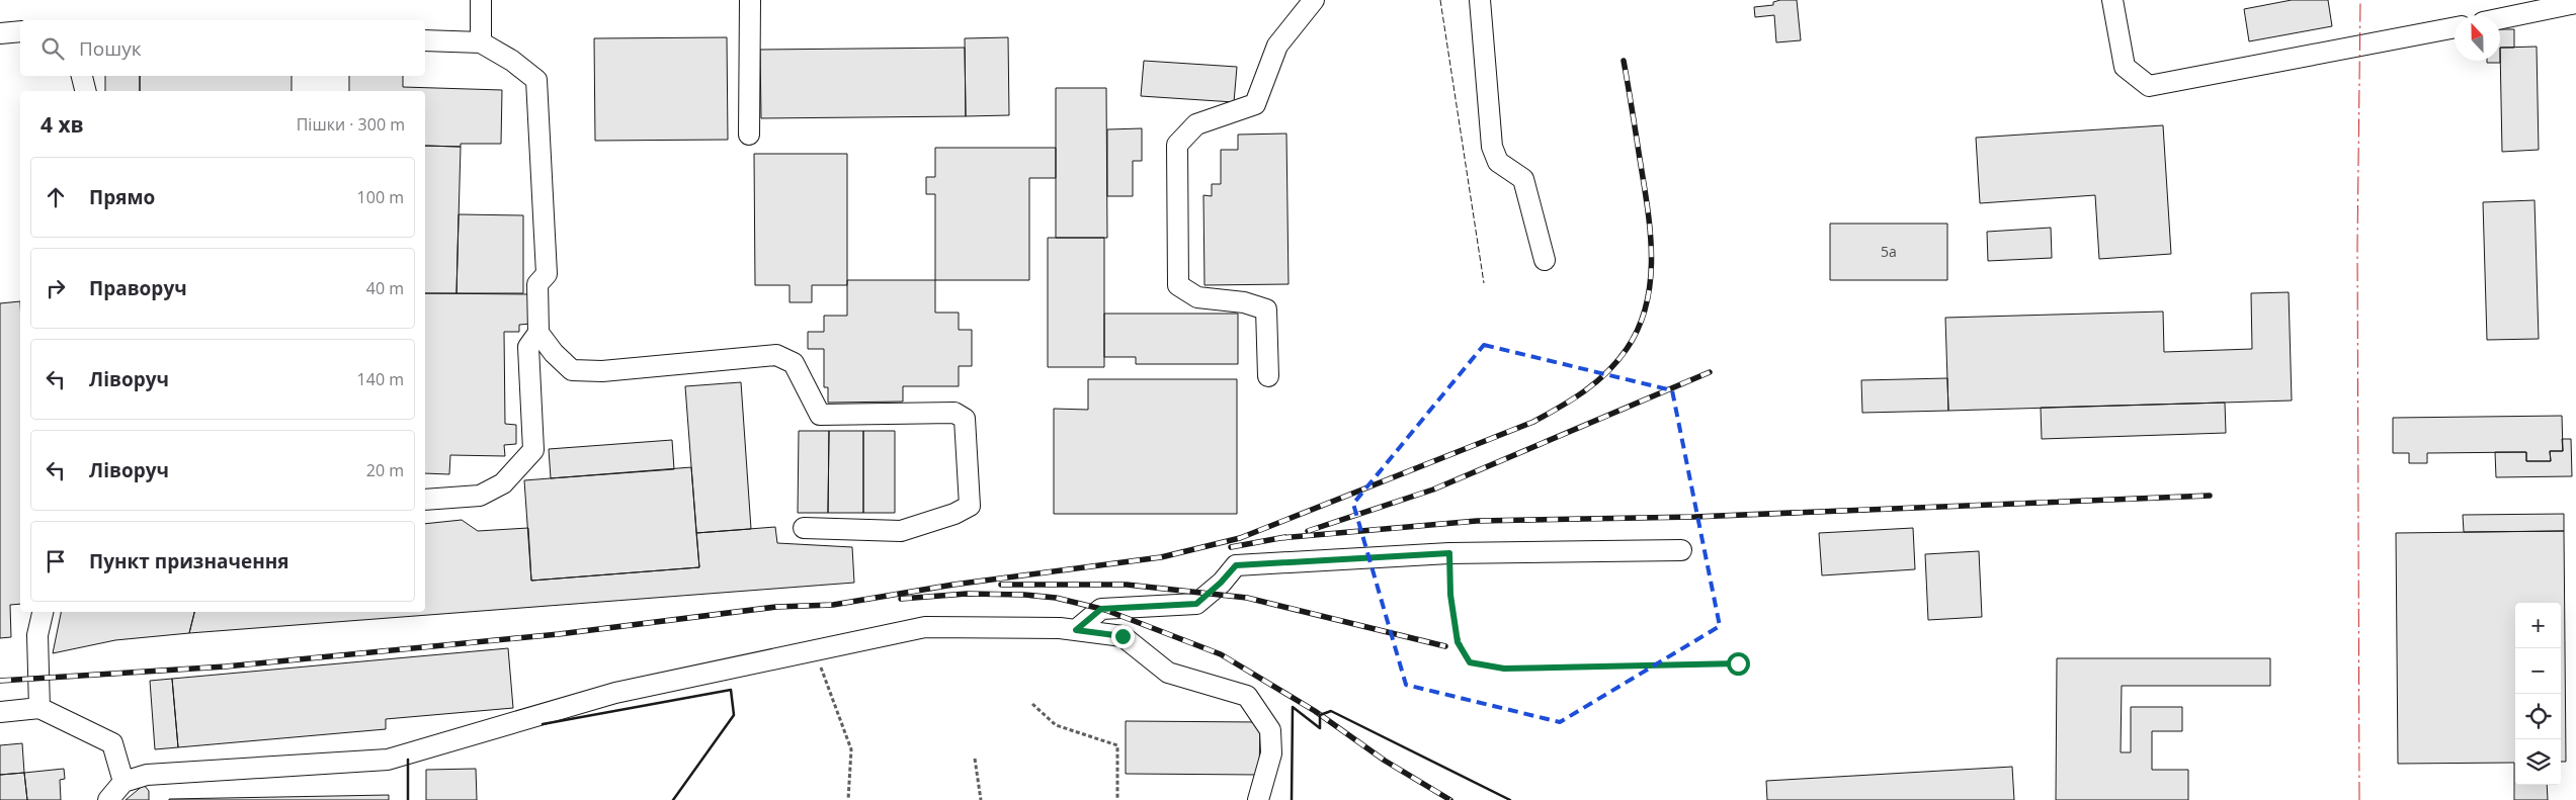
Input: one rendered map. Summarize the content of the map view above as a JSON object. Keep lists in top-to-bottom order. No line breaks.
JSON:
{"house_numbers":["5а"],"north":"top","page":{"search":"Пошук","heading":["4 хв","Пішки · 300 m"],"list":[["Прямо","100 m"],["Праворуч","40 m"],["Ліворуч","140 m"],["Ліворуч","20 m"],"Пункт призначення"],"map_buttons":["+","−"]}}
